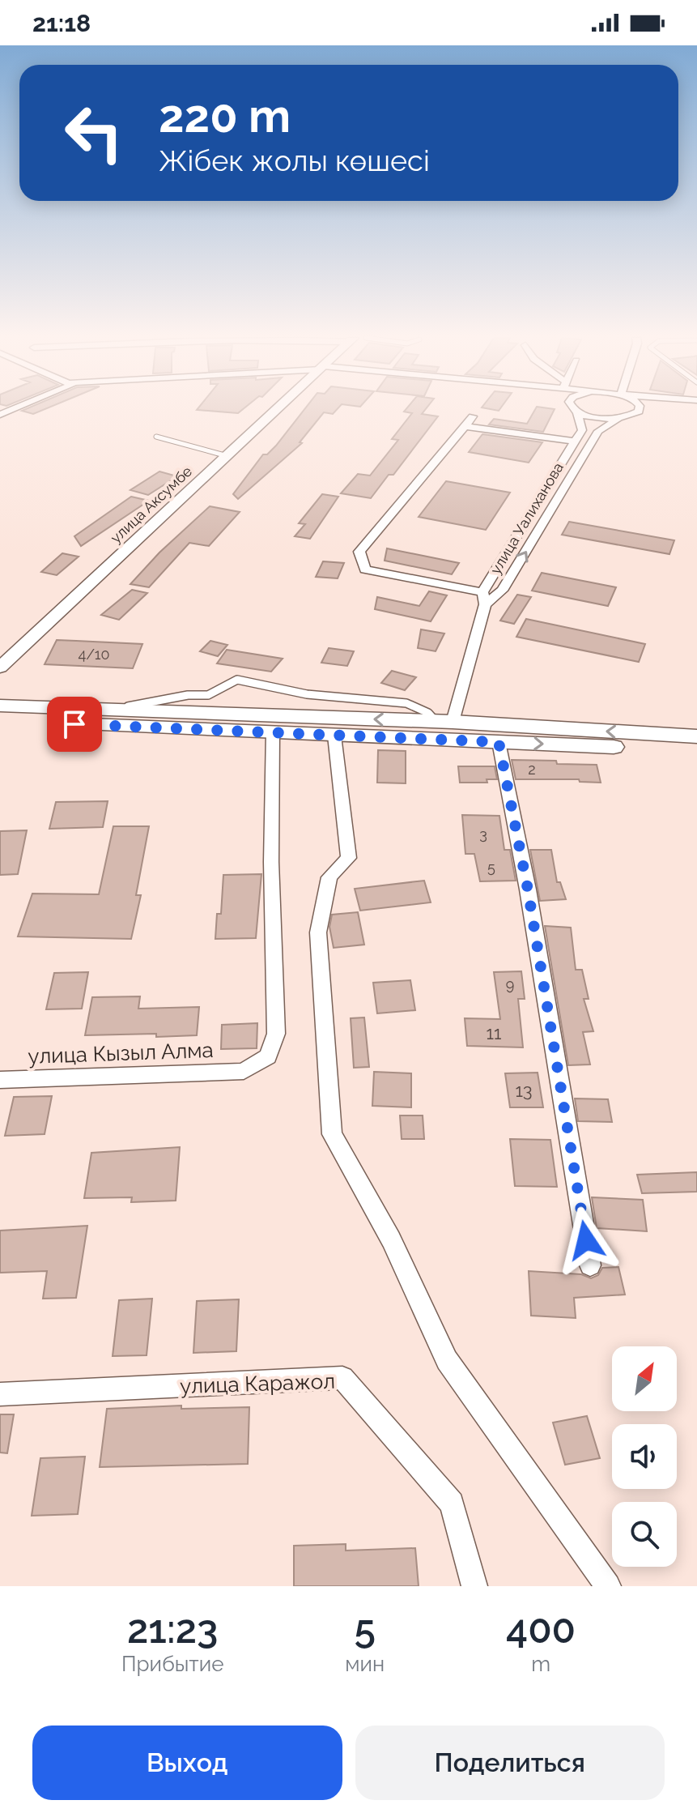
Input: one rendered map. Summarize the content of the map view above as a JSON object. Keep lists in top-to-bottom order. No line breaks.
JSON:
{"streets":{"main road":["улица Аксумбе"],"street":["улица Уалиханова","улица Кызыл Алма","улица Каражол"]},"house_numbers":["4/10","2","3","5","9","11","13"],"north":"top right","page":{"status":"21:18","turn":["220 m","Жібек жолы көшесі"],"eta":["21:23","Прибытие","5","мин","400","m"],"buttons":["Выход","Поделиться"]}}
